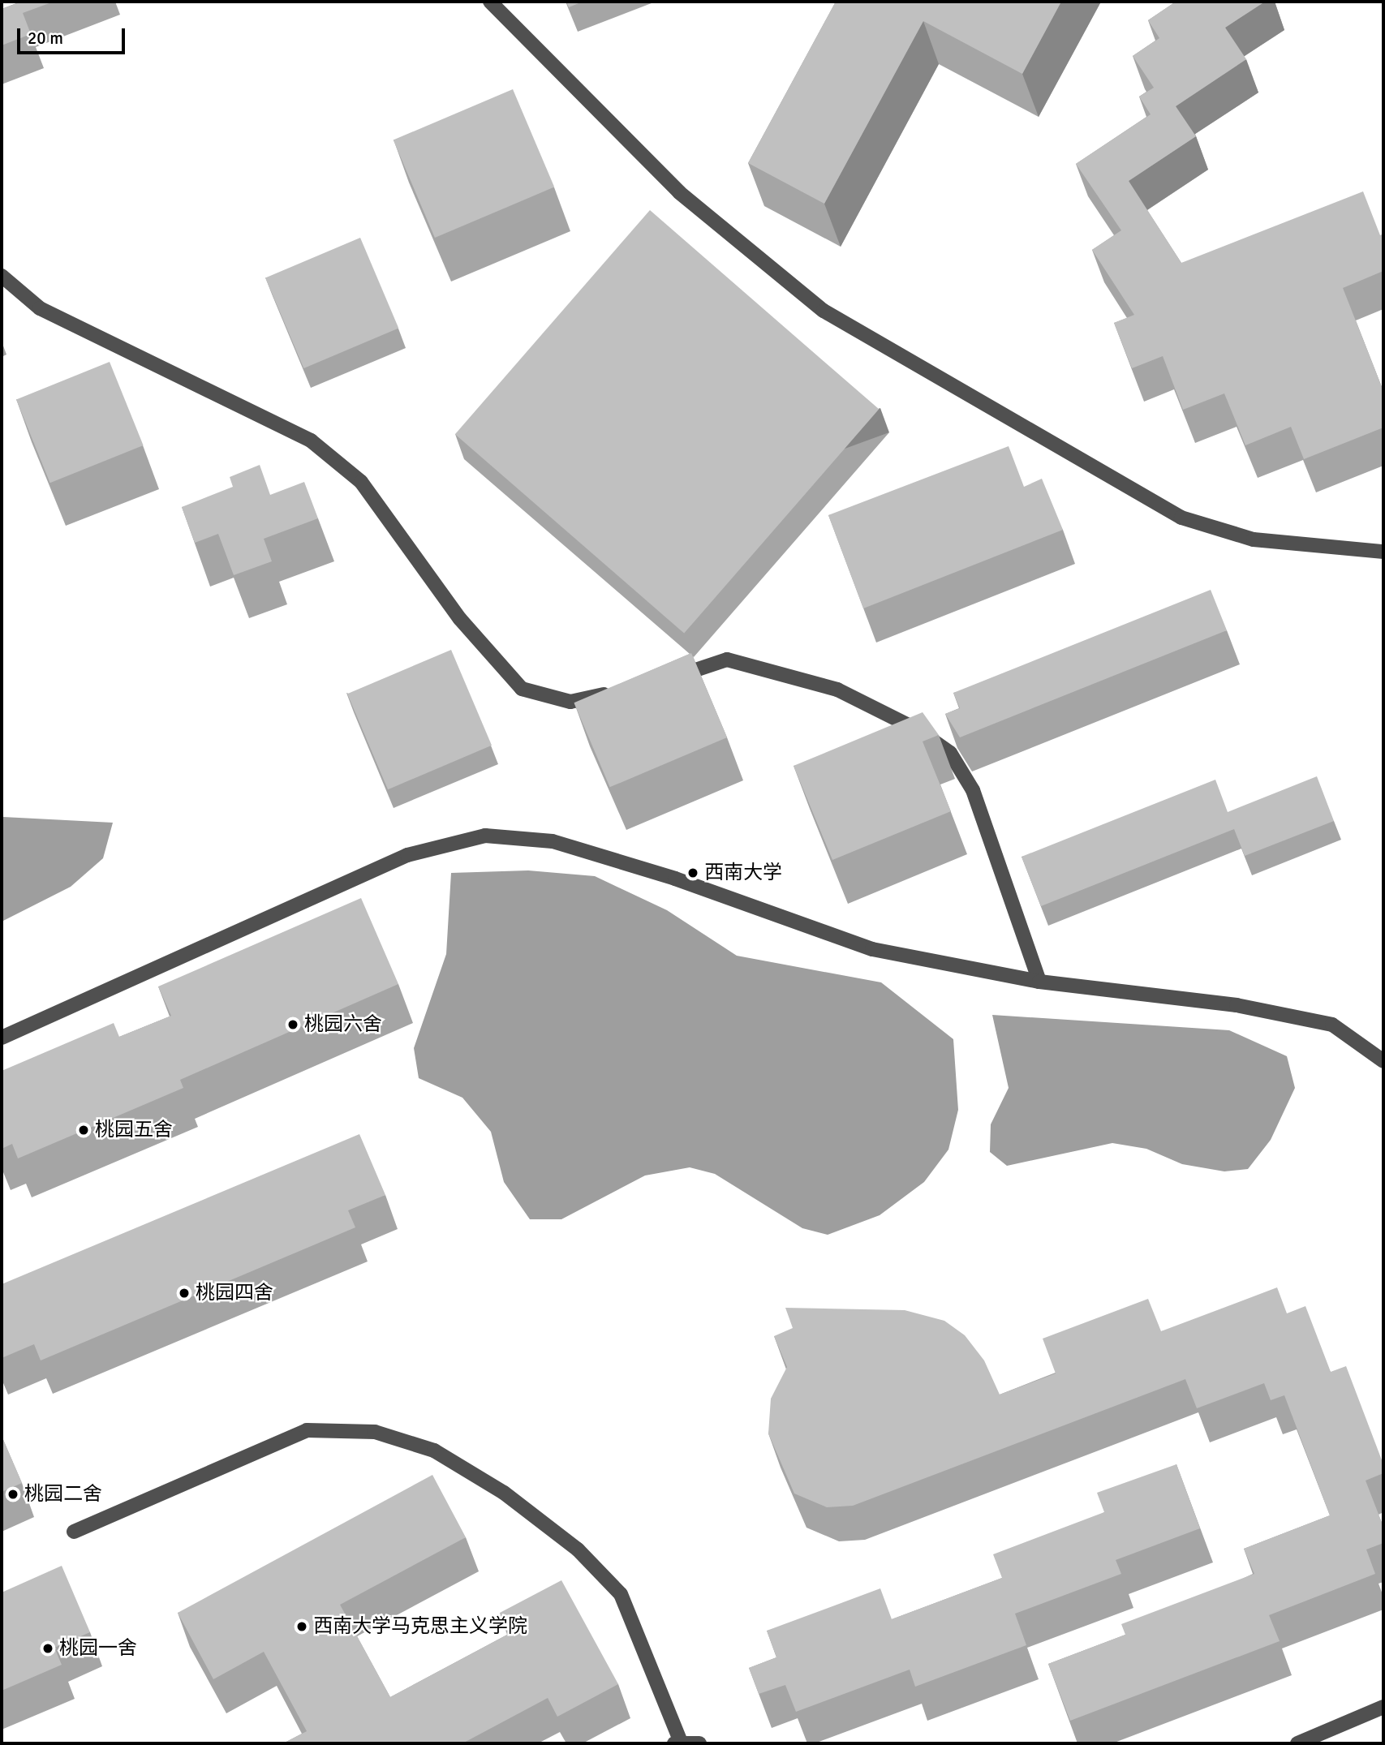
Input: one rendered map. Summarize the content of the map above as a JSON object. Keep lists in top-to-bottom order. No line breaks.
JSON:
{"places":["西南大学","桃园六舍","桃园五舍","桃园四舍","桃园二舍","西南大学马克思主义学院","桃园一舍"],"scale_bar":"20 m"}
